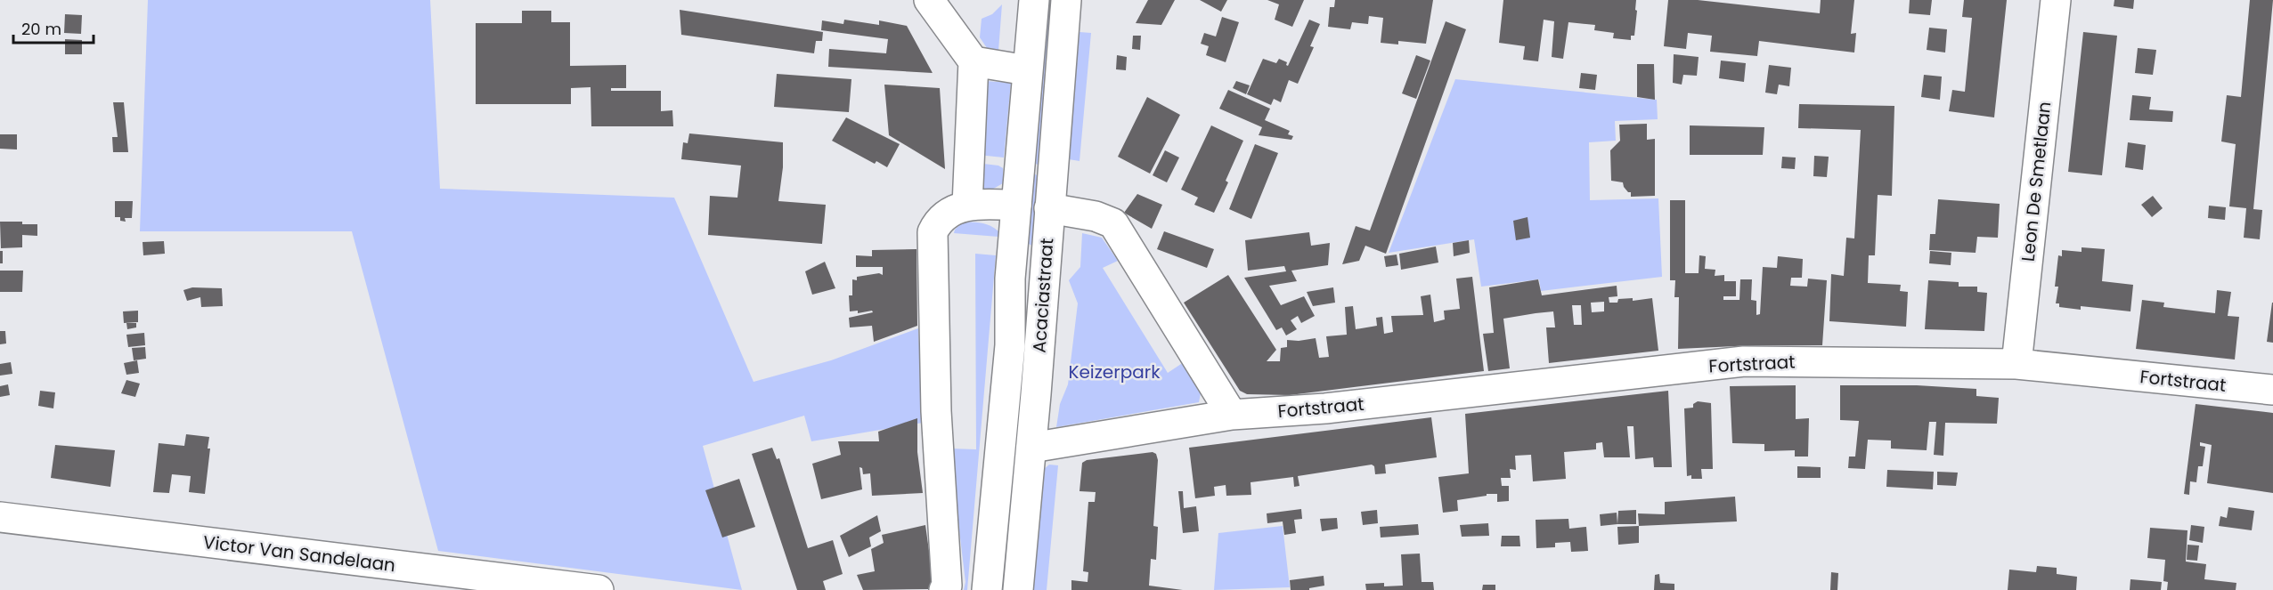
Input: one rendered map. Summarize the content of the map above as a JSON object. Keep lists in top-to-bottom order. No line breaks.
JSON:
{"streets":{"street":["Leon De Smetlaan","Acaciastraat","Fortstraat","Victor Van Sandelaan"]},"crossings":[["Leon De Smetlaan","Fortstraat"],["Acaciastraat","Fortstraat"]],"parks":["Keizerpark"],"scale_bar":"20 m"}
